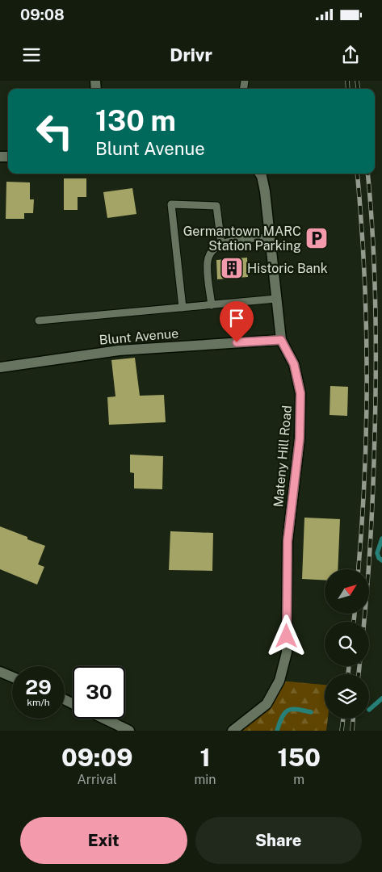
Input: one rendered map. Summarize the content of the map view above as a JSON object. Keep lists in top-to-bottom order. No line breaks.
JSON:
{"streets":{"street":["Blunt Avenue","Mateny Hill Road"]},"crossings":[["Blunt Avenue","Mateny Hill Road"]],"places":{"parking":["Germantown MARC Station Parking"],"building":["Historic Bank"]},"north":"top right","page":{"status":"09:08","header":"Drivr","turn":["130 m","Blunt Avenue"],"speed":"29 km/h","limit":"30","eta":["09:09","Arrival","1","min","150","m"],"buttons":["Exit","Share"]}}
